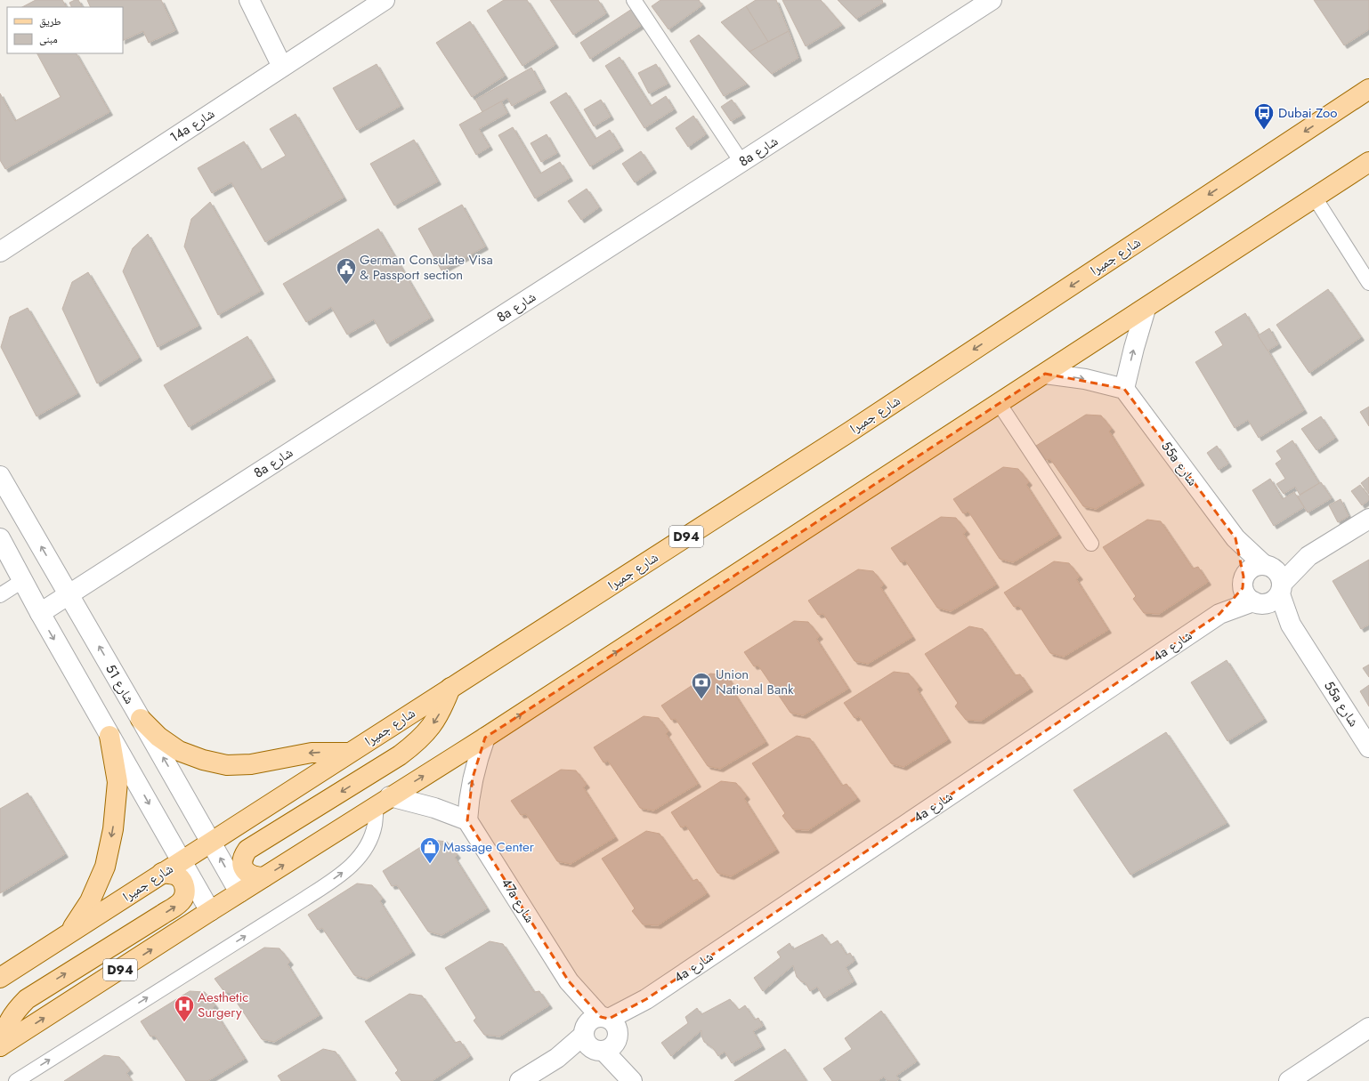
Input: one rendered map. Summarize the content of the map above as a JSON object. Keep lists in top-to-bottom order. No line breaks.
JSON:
{"streets":{"main road":["شارع جميرا","D94"],"street":["14a شارع","8a شارع","55a شارع","4a شارع","شارع 51","47a شارع"]},"crossings":[["8a شارع","شارع 51"],["شارع جميرا","شارع 51"],["55a شارع","4a شارع"],["D94","شارع 51"],["4a شارع","47a شارع"]],"places":{"bus stop":["Dubai Zoo"],"public building":["German Consulate Visa & Passport section"],"bank":["Union National Bank"],"shop":["Massage Center"],"hospital":["Aesthetic Surgery"]},"legend":["طريق","مبنى"]}
